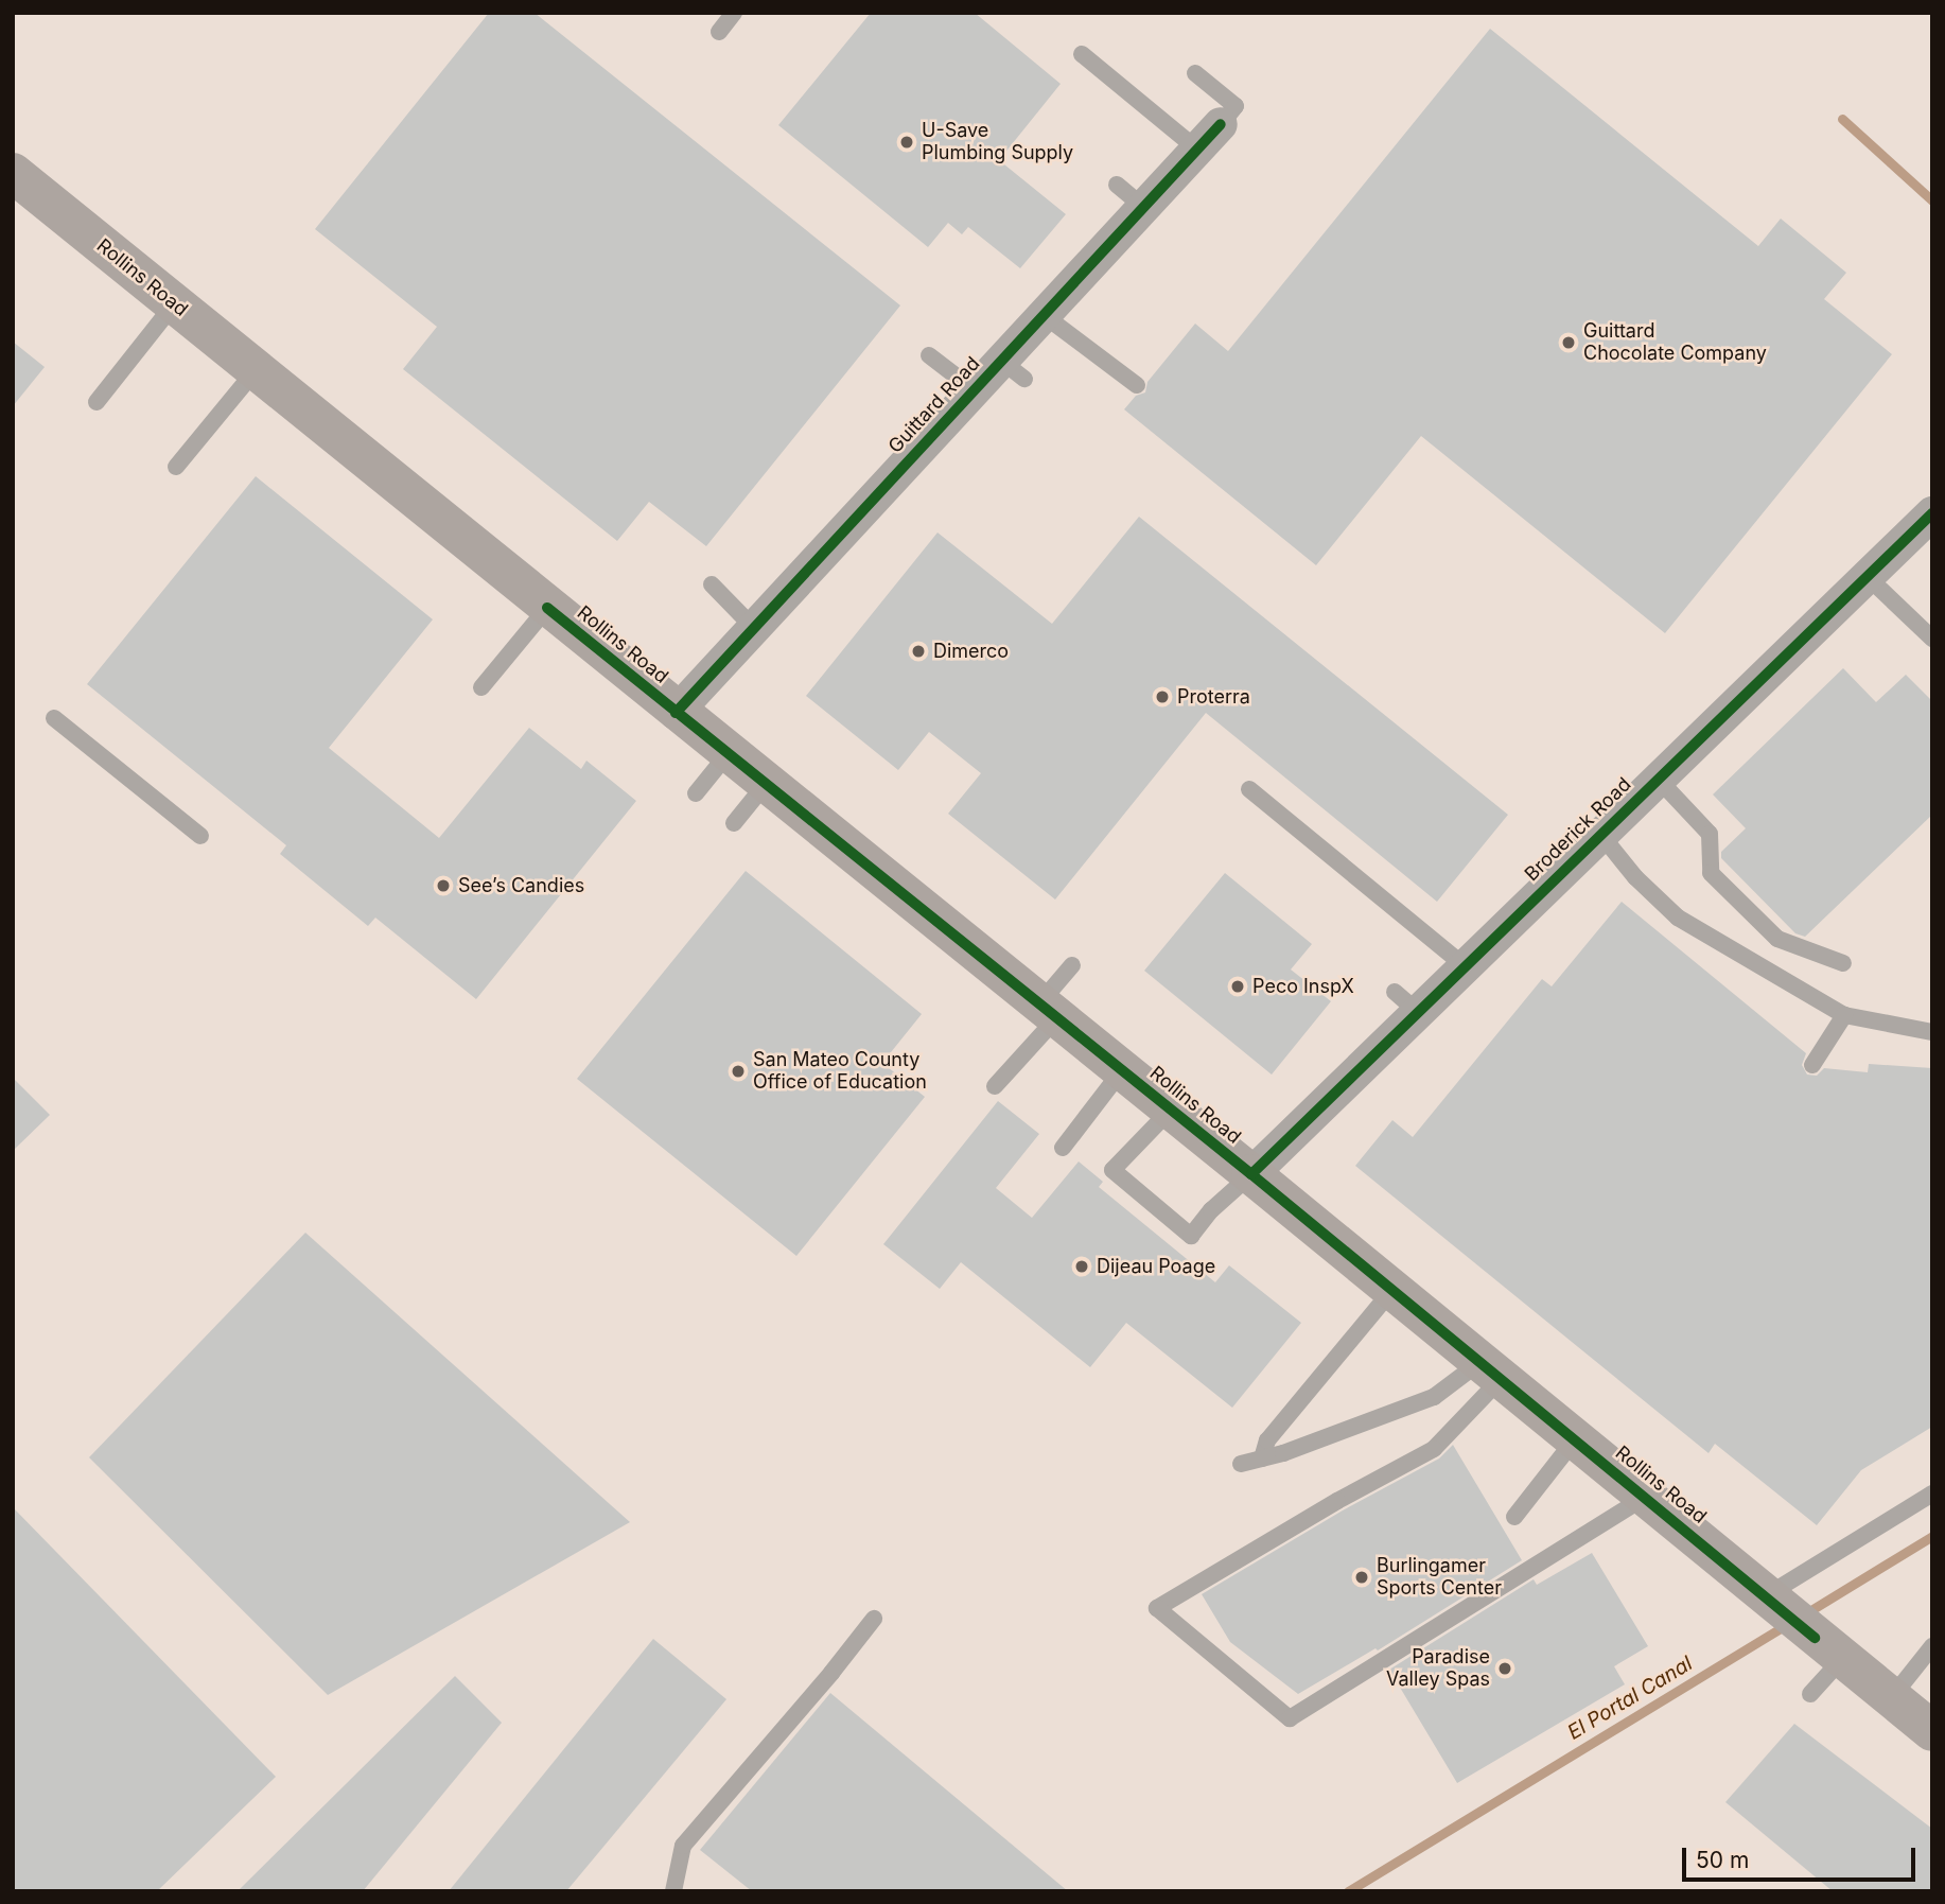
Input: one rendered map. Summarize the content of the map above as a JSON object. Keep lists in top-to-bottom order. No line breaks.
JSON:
{"streets":{"main road":["Rollins Road"],"street":["Guittard Road","Broderick Road"]},"crossings":[["Rollins Road","Guittard Road"],["Rollins Road","Broderick Road"]],"water":["El Portal Canal"],"places":["U-Save Plumbing Supply","Guittard Chocolate Company","Dimerco","Proterra","See’s Candies","Peco InspX","San Mateo County Office of Education","Dijeau Poage","Burlingamer Sports Center","Paradise Valley Spas"],"scale_bar":"50 m"}
